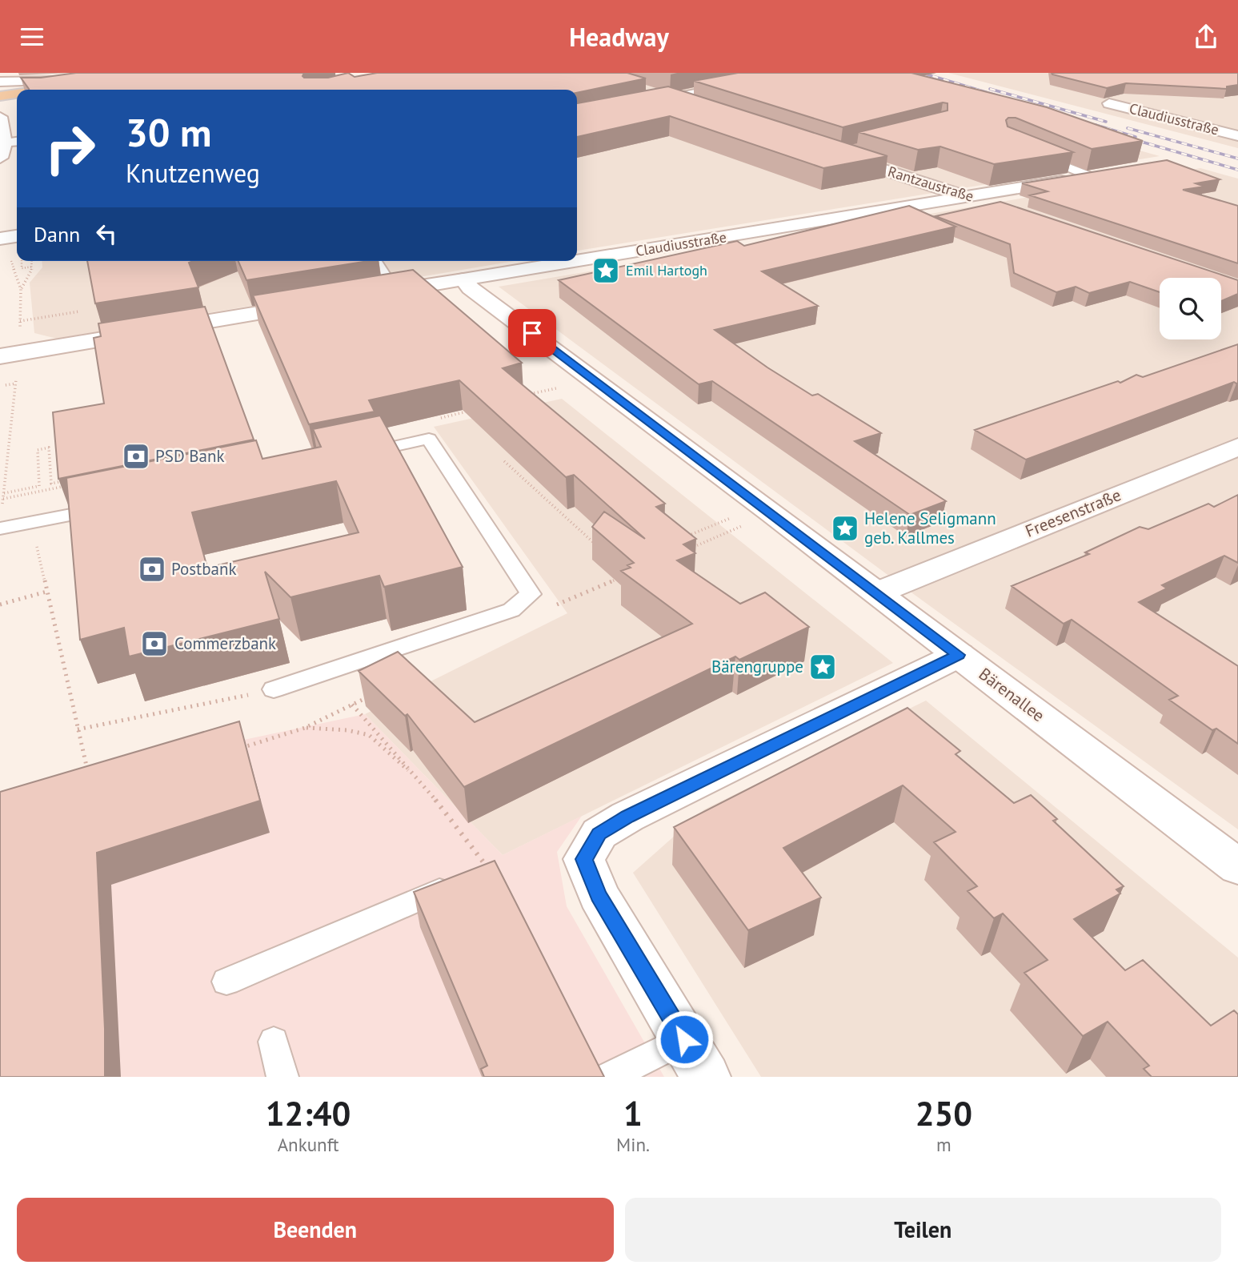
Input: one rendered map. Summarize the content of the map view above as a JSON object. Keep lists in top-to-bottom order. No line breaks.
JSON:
{"streets":{"street":["Claudiusstraße","Rantzaustraße","Freesenstraße","Bärenallee"]},"crossings":[["Claudiusstraße","Rantzaustraße"],["Claudiusstraße","Bärenallee"],["Freesenstraße","Bärenallee"]],"places":{"place":["Emil Hartogh","Helene Seligmann geb. Kallmes","Bärengruppe"],"bank":["PSD Bank","Postbank","Commerzbank"]},"page":{"header":"Headway","turn":["30 m","Knutzenweg"],"then":"Dann","eta":["12:40","Ankunft","1","Min.","250","m"],"buttons":["Beenden","Teilen"]}}
